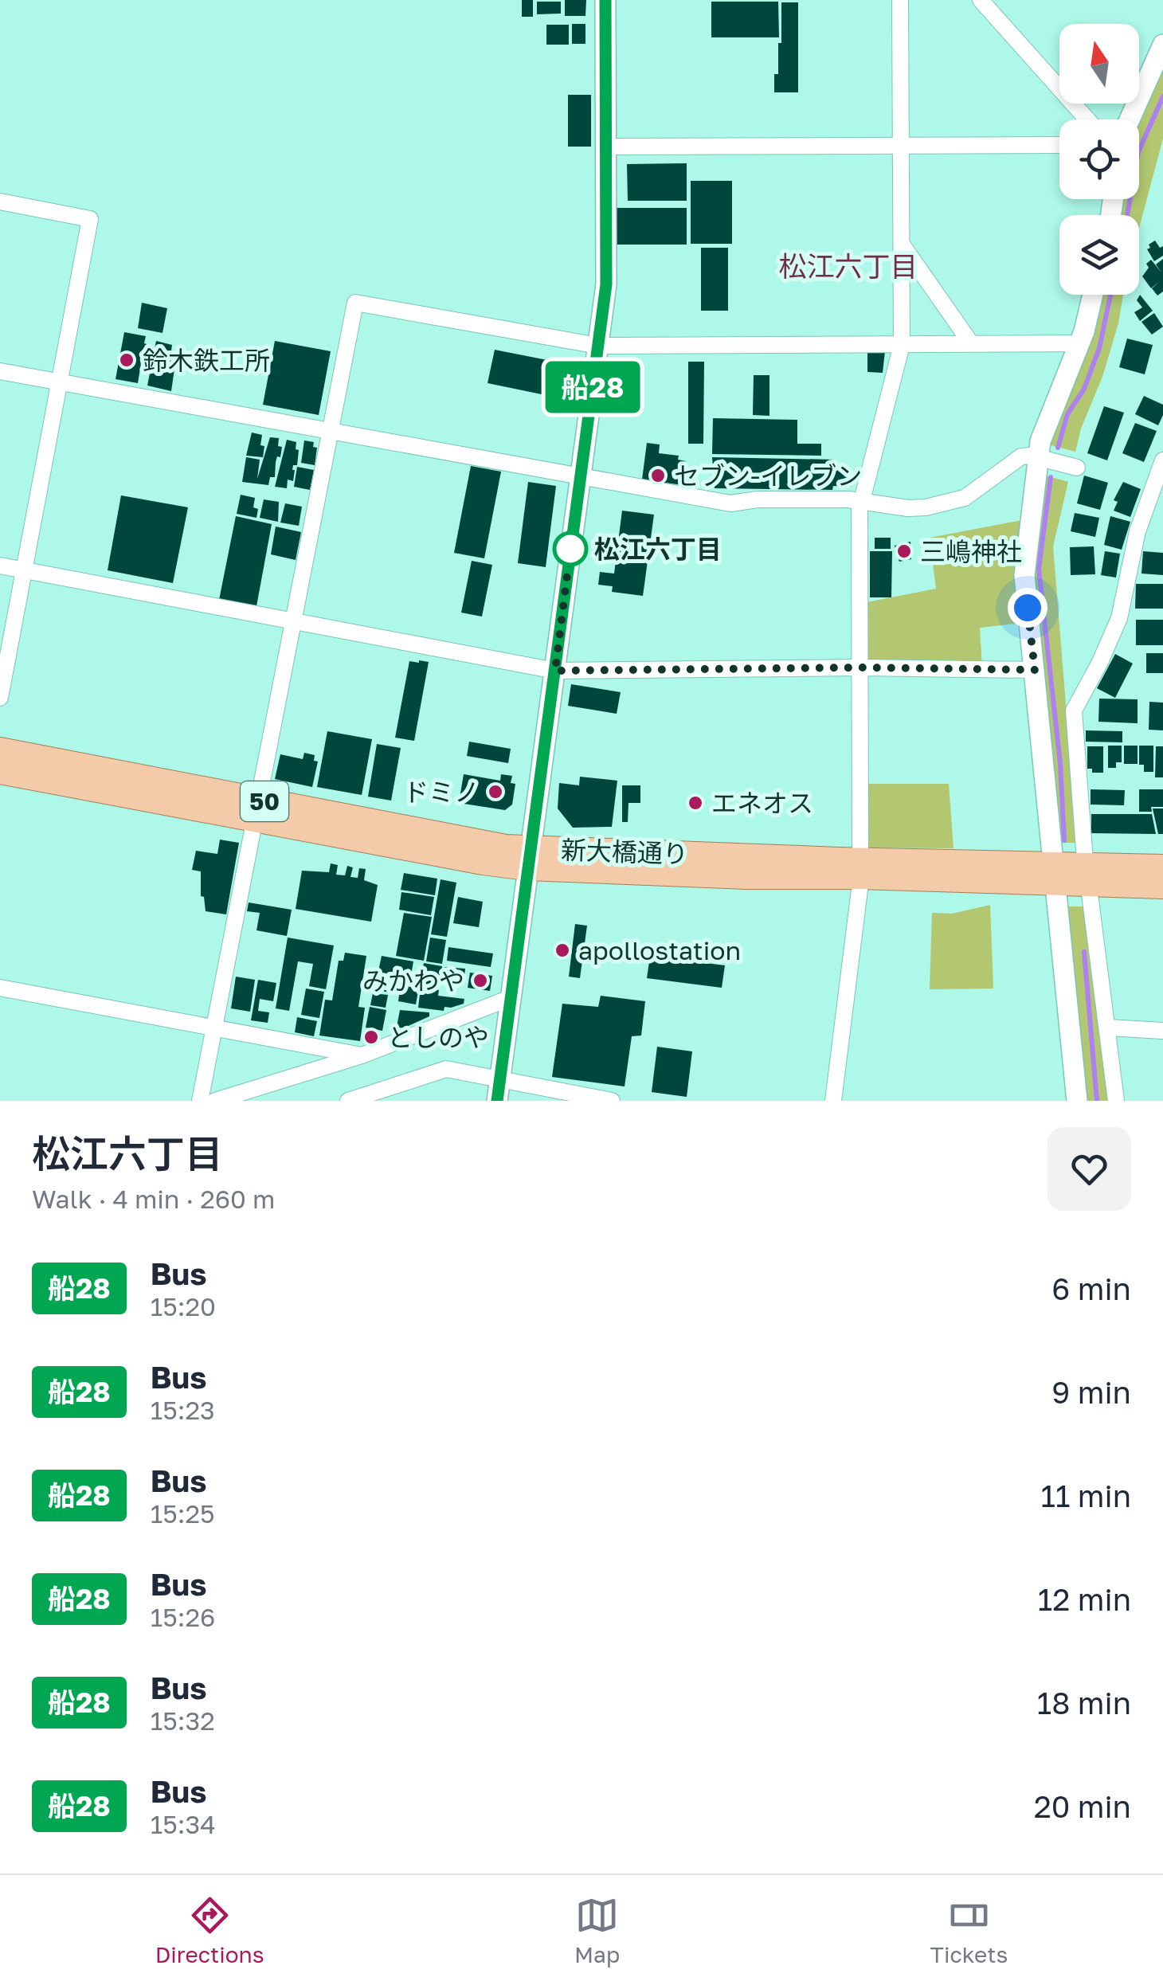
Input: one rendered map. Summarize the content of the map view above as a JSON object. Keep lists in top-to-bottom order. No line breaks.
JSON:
{"streets":{"main road":["50","新大橋通り"]},"districts":["松江六丁目"],"places":["鈴木鉄工所","セブン-イレブン","松江六丁目","三嶋神社","ドミノ","エネオス","apollostation","みかわや","としのや"],"lines":["bus line 船28"],"north":"top","page":{"on_map":"船28","heading":["松江六丁目","Walk · 4 min · 260 m"],"list":[{"mark":"船28","name":"Bus","note":"15:20","value":"6 min"},{"mark":"船28","name":"Bus","note":"15:23","value":"9 min"},{"mark":"船28","name":"Bus","note":"15:25","value":"11 min"},{"mark":"船28","name":"Bus","note":"15:26","value":"12 min"},{"mark":"船28","name":"Bus","note":"15:32","value":"18 min"},{"mark":"船28","name":"Bus","note":"15:34","value":"20 min"}],"tabs":["Directions","Map","Tickets"]}}
